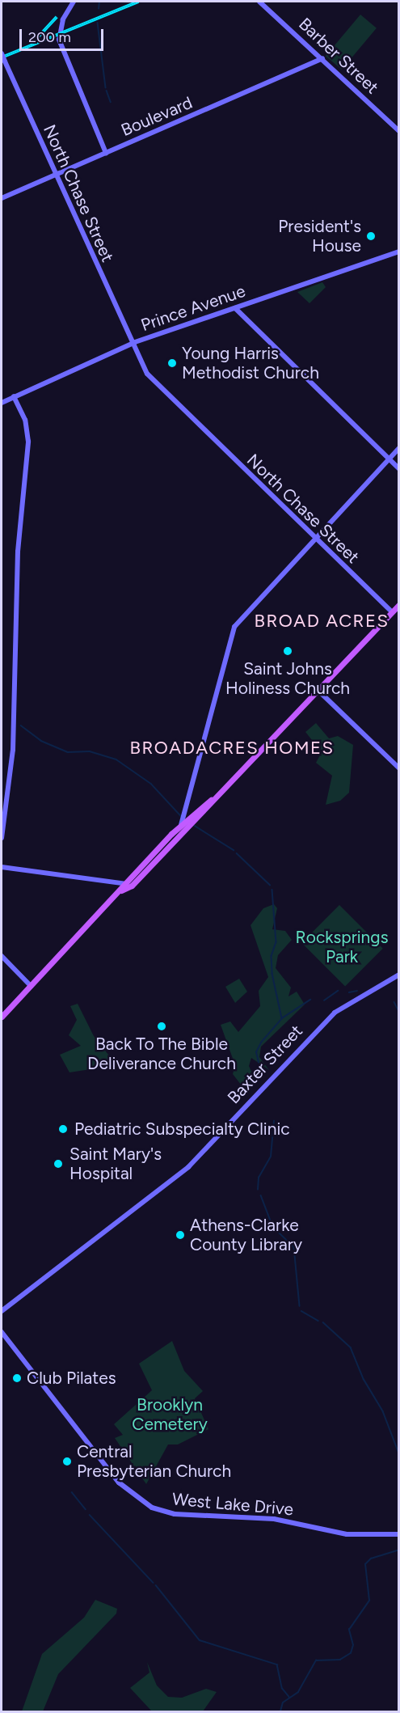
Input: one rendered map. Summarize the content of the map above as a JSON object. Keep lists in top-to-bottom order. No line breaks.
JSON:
{"streets":{"street":["Barber Street","Boulevard","North Chase Street","Prince Avenue","Baxter Street","West Lake Drive"]},"crossings":[["Barber Street","Boulevard"],["Boulevard","North Chase Street"],["North Chase Street","Prince Avenue"]],"districts":["BROAD ACRES","BROADACRES HOMES"],"parks":["Rocksprings Park","Brooklyn Cemetery"],"places":["President's House","Young Harris Methodist Church","Saint Johns Holiness Church","Back To The Bible Deliverance Church","Pediatric Subspecialty Clinic","Saint Mary's Hospital","Athens-Clarke County Library","Club Pilates","Central Presbyterian Church"],"scale_bar":"200 m"}
